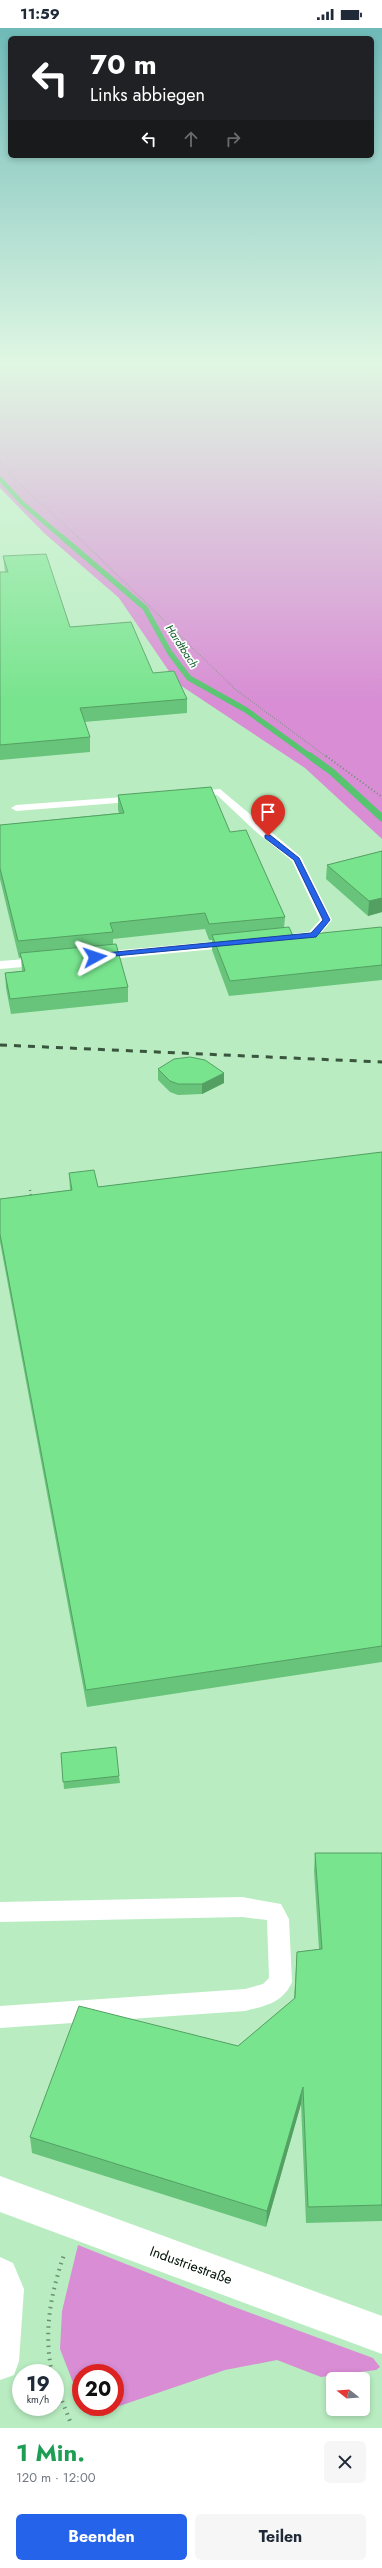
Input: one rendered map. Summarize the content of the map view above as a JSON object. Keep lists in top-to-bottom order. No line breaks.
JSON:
{"streets":{"street":["Industriestraße"]},"water":["Hardtbach"],"north":"left","page":{"status":"11:59","turn":["70 m","Links abbiegen"],"speed":"19 km/h","limit":"20","heading":["1 Min.","120 m · 12:00"],"buttons":["Beenden","Teilen"]}}
